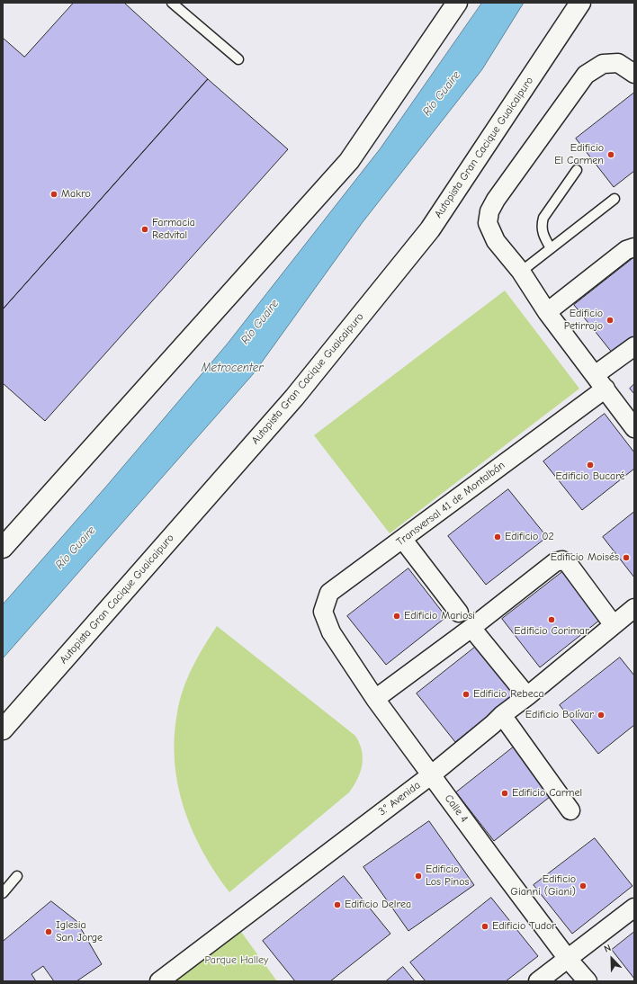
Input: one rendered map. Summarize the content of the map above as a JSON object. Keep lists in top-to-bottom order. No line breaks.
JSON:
{"streets":{"highway":["Autopista Gran Cacique Guaicaipuro"],"street":["Transversal 41 de Montalbán","3.° Avenida","Calle 4"]},"crossings":[["Transversal 41 de Montalbán","Calle 4"],["3.° Avenida","Calle 4"]],"water":["Río Guaire","Metrocenter"],"parks":["Parque Halley"],"places":["Edificio El Carmen","Makro","Farmacia Redvital","Edificio Petirrojo","Edificio Bucaré","Edificio 02","Edificio Moisés","Edificio Mariosi","Edificio Corimar","Edificio Rebeca","Edificio Bolívar","Edificio Carmel","Edificio Los Pinos","Edificio Gianni (Giani)","Edificio Delrea","Edificio Tudor","Iglesia San Jorge"],"north":"top left"}
